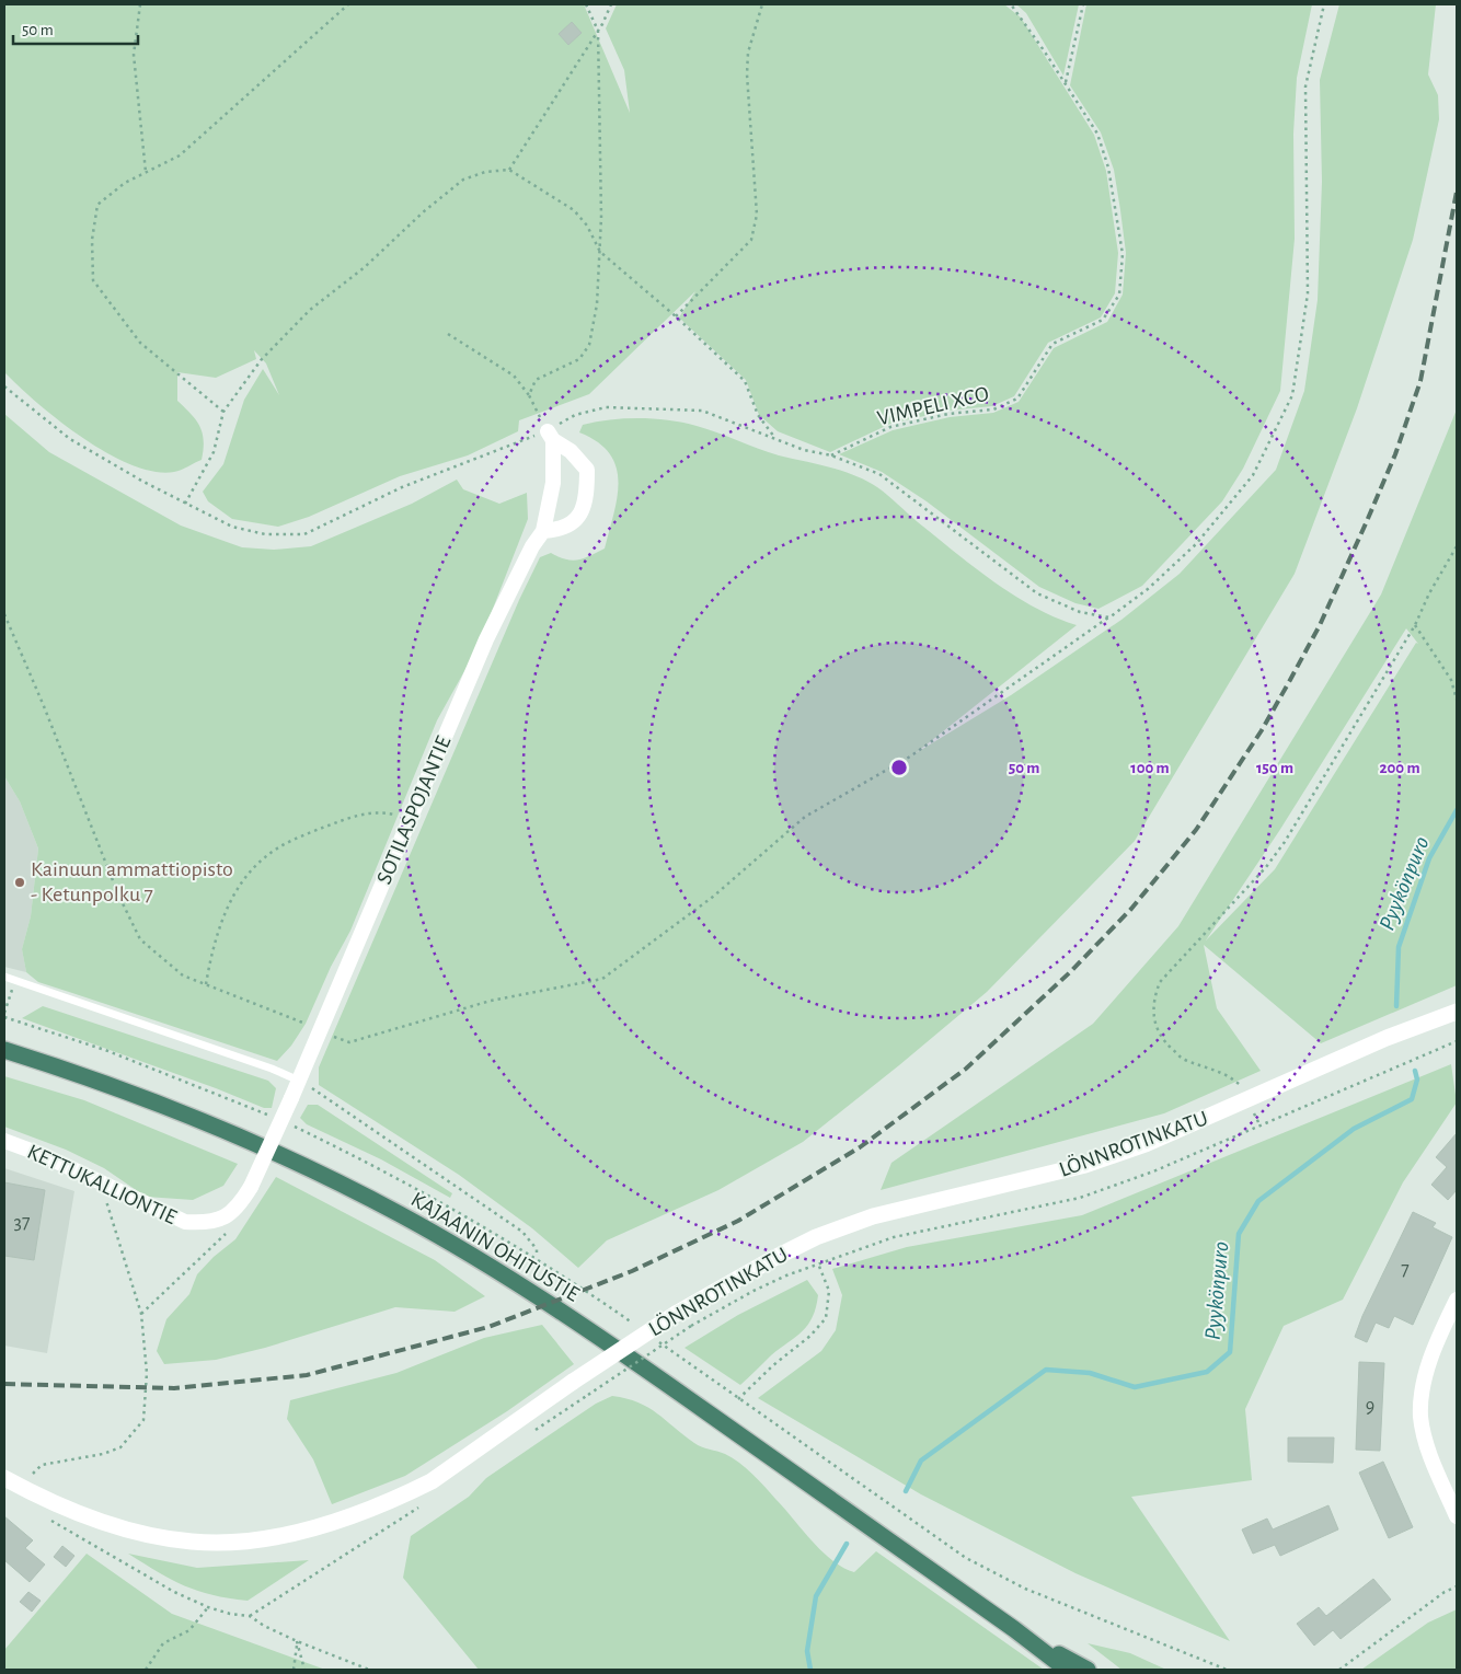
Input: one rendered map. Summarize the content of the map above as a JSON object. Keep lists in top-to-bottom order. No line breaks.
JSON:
{"streets":{"highway":["KAJAANIN OHITUSTIE"],"street":["SOTILASPOJANTIE","LÖNNROTINKATU","KETTUKALLIONTIE"],"path":["VIMPELI XCO"]},"crossings":[["SOTILASPOJANTIE","KETTUKALLIONTIE"]],"water":["Pyykönpuro"],"places":["Kainuun ammattiopisto - Ketunpolku 7"],"house_numbers":["37","7","9"],"scale_bar":"50 m","rings":["50 m","100 m","150 m","200 m"]}
